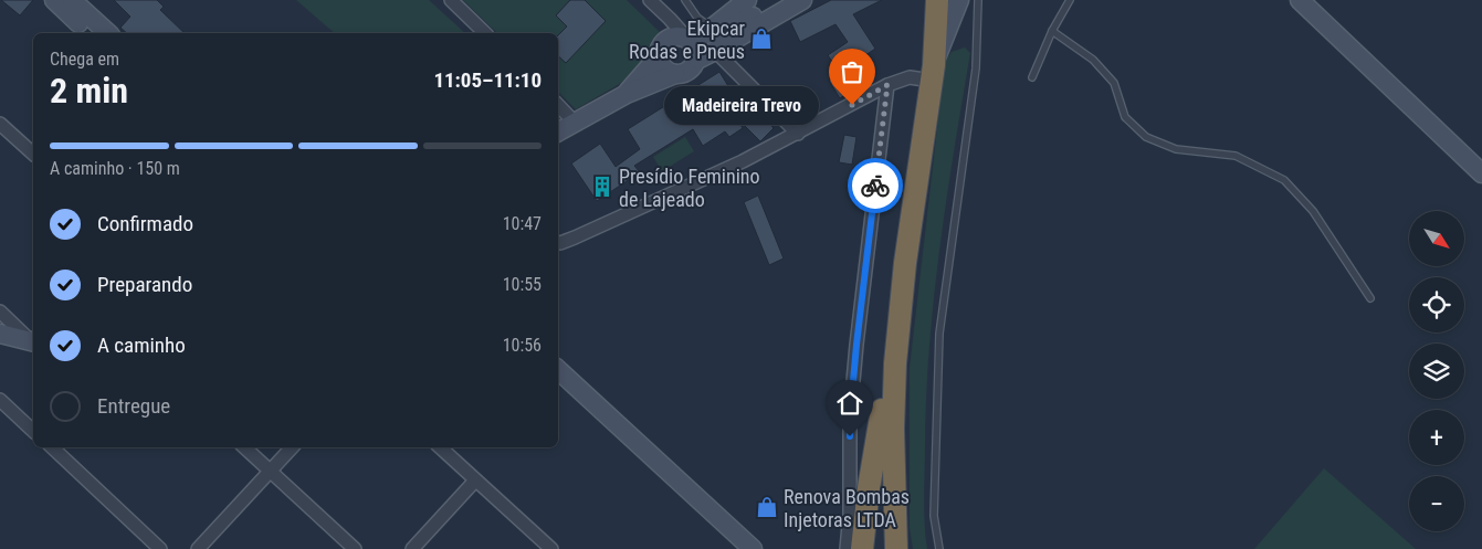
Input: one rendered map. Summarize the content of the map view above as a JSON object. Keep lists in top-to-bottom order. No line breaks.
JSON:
{"places":{"shop":["Ekipcar Rodas e Pneus","Renova Bombas Injetoras LTDA"],"other":["Madeireira Trevo"],"building":["Presídio Feminino de Lajeado"]},"north":"bottom right","page":{"heading":["2 min","Chega em","11:05–11:10"],"bubble":"Madeireira Trevo","bar":"A caminho · 150 m","list":[["Confirmado","10:47"],["Preparando","10:55"],["A caminho","10:56"],"Entregue"],"map_buttons":["+","−"]}}
